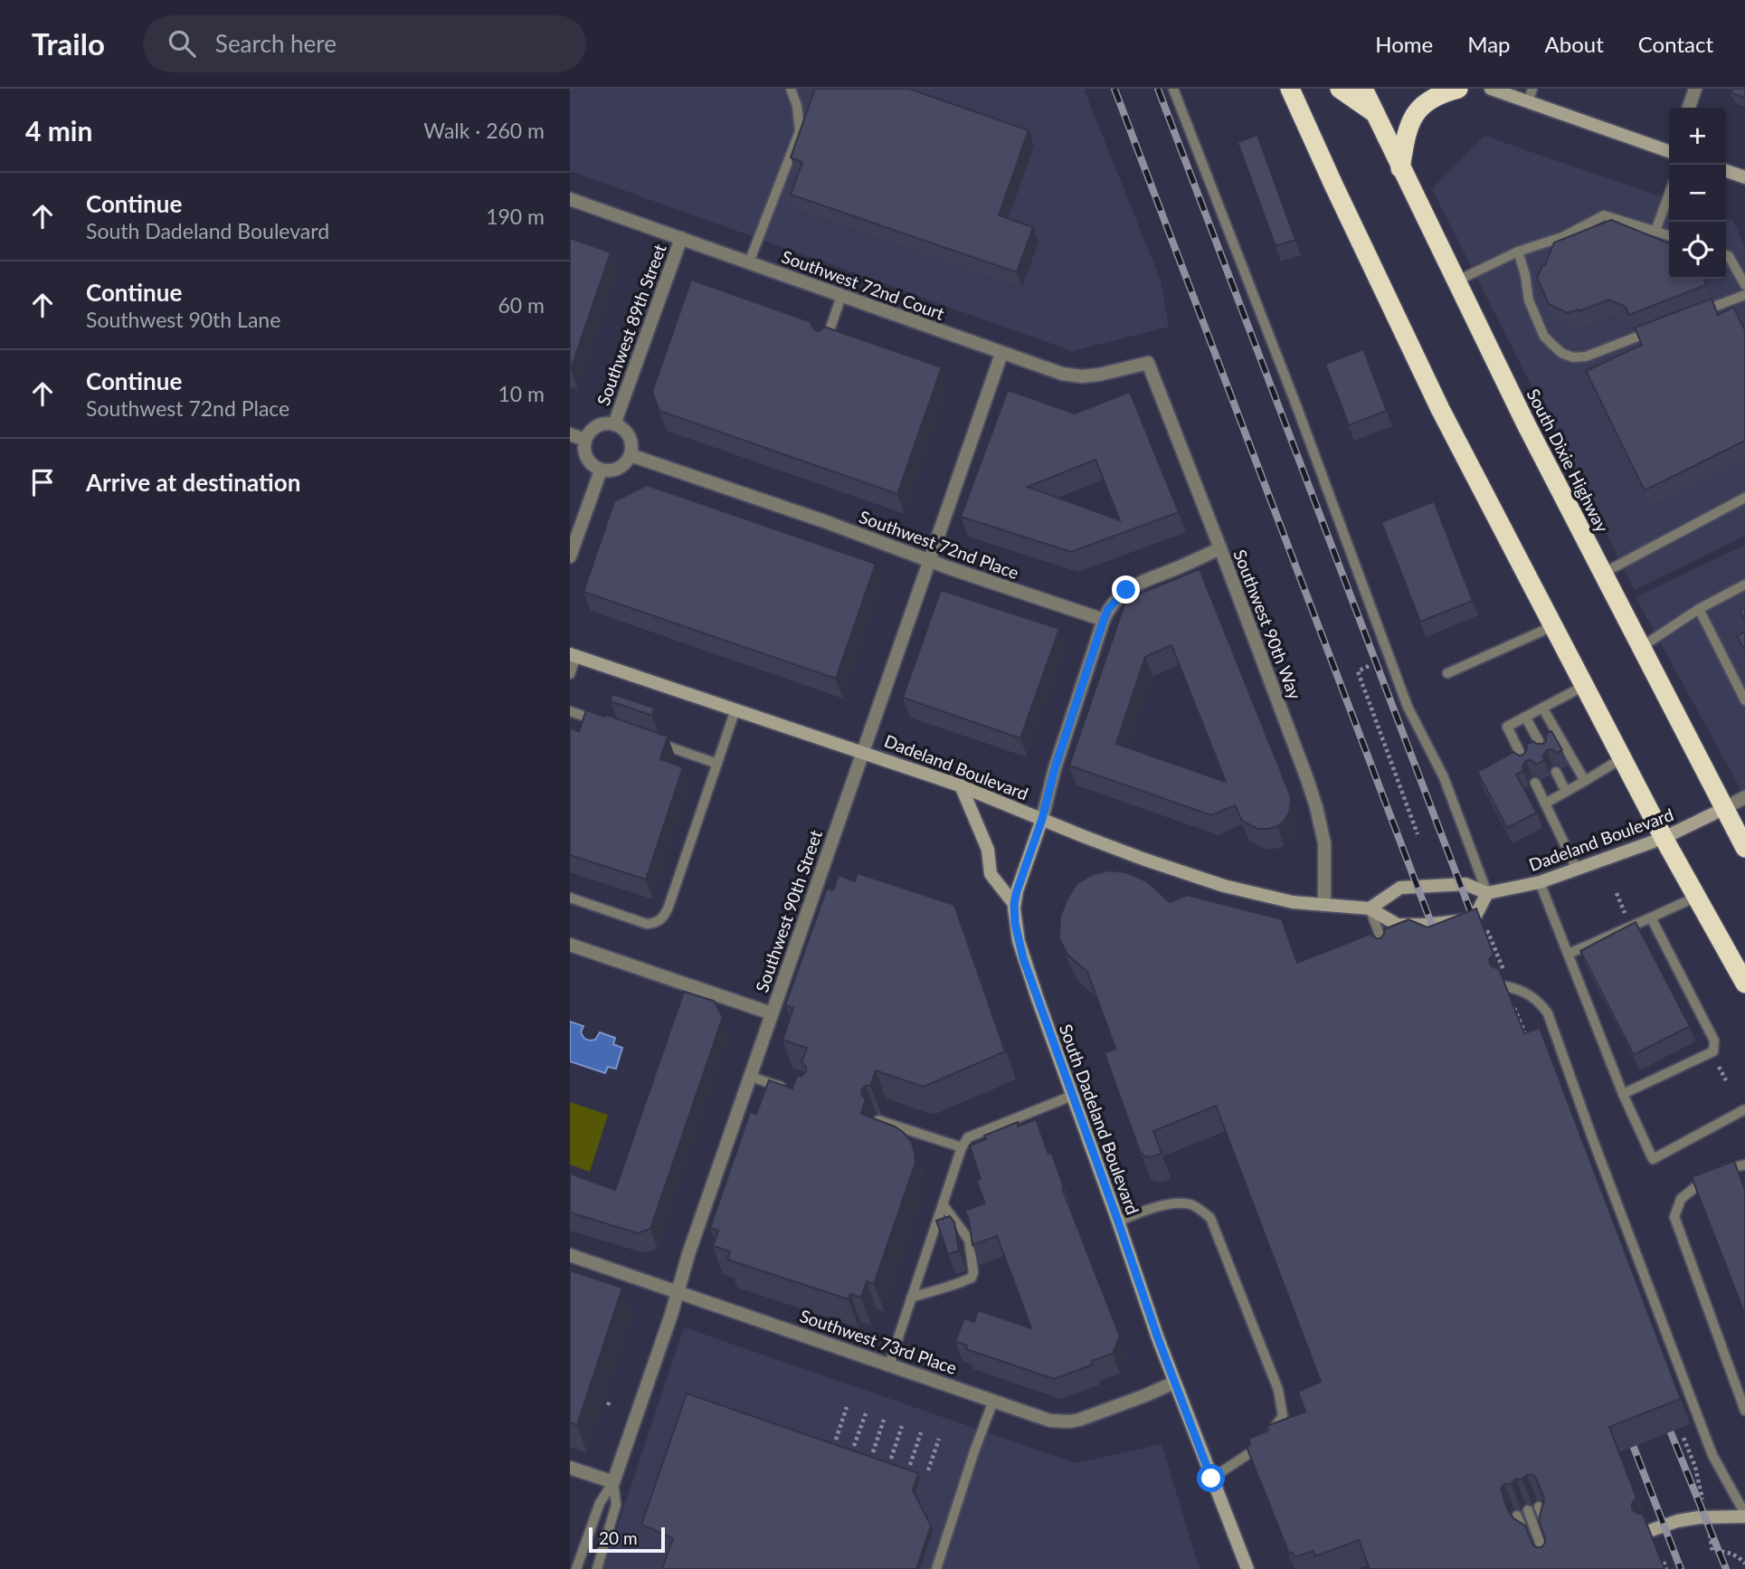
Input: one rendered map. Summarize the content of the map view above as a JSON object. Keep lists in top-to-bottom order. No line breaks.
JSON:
{"streets":{"highway":["South Dixie Highway"],"street":["Southwest 72nd Court","Southwest 89th Street","Southwest 72nd Place","Southwest 90th Way","Dadeland Boulevard","Southwest 90th Street","South Dadeland Boulevard","Southwest 73rd Place"]},"crossings":[["Southwest 72nd Court","Southwest 89th Street"],["Southwest 72nd Court","Southwest 90th Way"],["Southwest 72nd Court","Southwest 90th Street"],["Southwest 89th Street","Southwest 72nd Place"],["South Dixie Highway","Dadeland Boulevard"],["Southwest 72nd Place","Southwest 90th Street"],["Southwest 90th Way","Dadeland Boulevard"],["Dadeland Boulevard","Southwest 90th Street"],["Dadeland Boulevard","South Dadeland Boulevard"],["Southwest 90th Street","Southwest 73rd Place"],["South Dadeland Boulevard","Southwest 73rd Place"]],"scale_bar":"20 m","page":{"header":"Trailo","search":"Search here","nav":["Home","Map","About","Contact"],"heading":["4 min","Walk · 260 m"],"map_buttons":["+","−"],"list":[["Continue","South Dadeland Boulevard","190 m"],["Continue","Southwest 90th Lane","60 m"],["Continue","Southwest 72nd Place","10 m"],"Arrive at destination"],"scale":"20 m"}}
